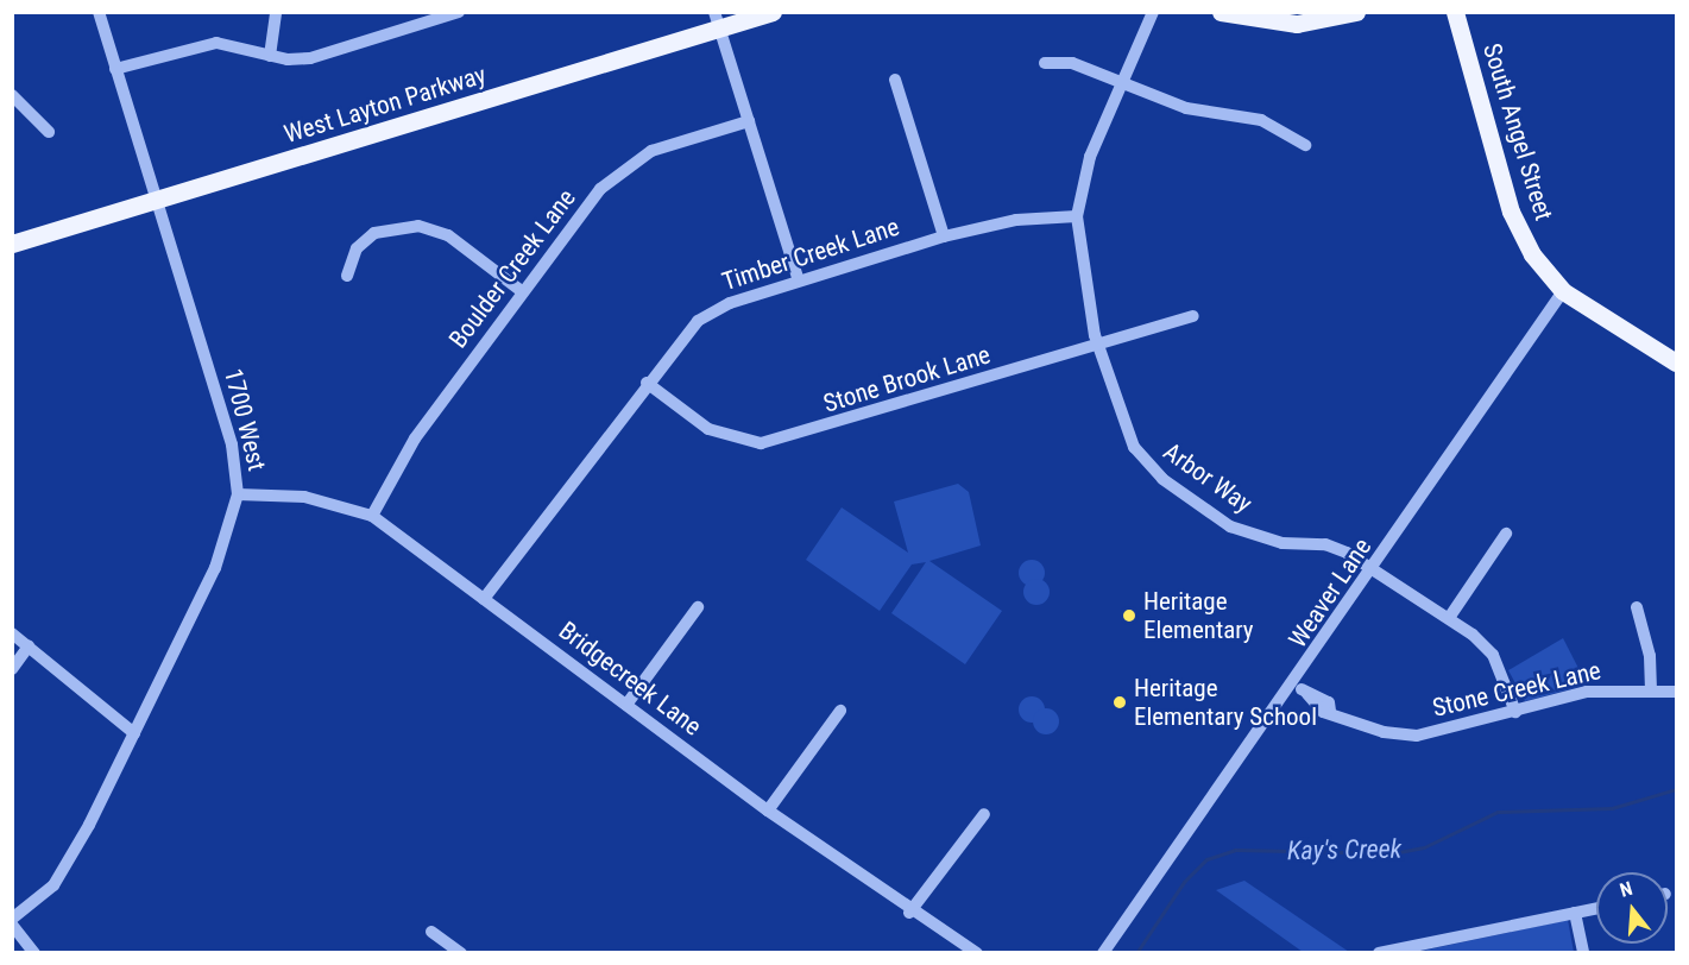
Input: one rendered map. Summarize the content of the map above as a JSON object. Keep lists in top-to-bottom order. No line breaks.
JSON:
{"streets":{"main road":["West Layton Parkway","South Angel Street"],"street":["Timber Creek Lane","Boulder Creek Lane","Stone Brook Lane","1700 West","Arbor Way","Weaver Lane","Bridgecreek Lane","Stone Creek Lane"]},"crossings":[["West Layton Parkway","1700 West"],["South Angel Street","Weaver Lane"],["Timber Creek Lane","Stone Brook Lane"],["Timber Creek Lane","Arbor Way"],["Timber Creek Lane","Bridgecreek Lane"],["Boulder Creek Lane","Bridgecreek Lane"],["Stone Brook Lane","Arbor Way"],["1700 West","Bridgecreek Lane"],["Arbor Way","Weaver Lane"],["Arbor Way","Stone Creek Lane"],["Weaver Lane","Stone Creek Lane"]],"water":["Kay's Creek"],"places":["Heritage Elementary","Heritage Elementary School"],"north":"top"}
